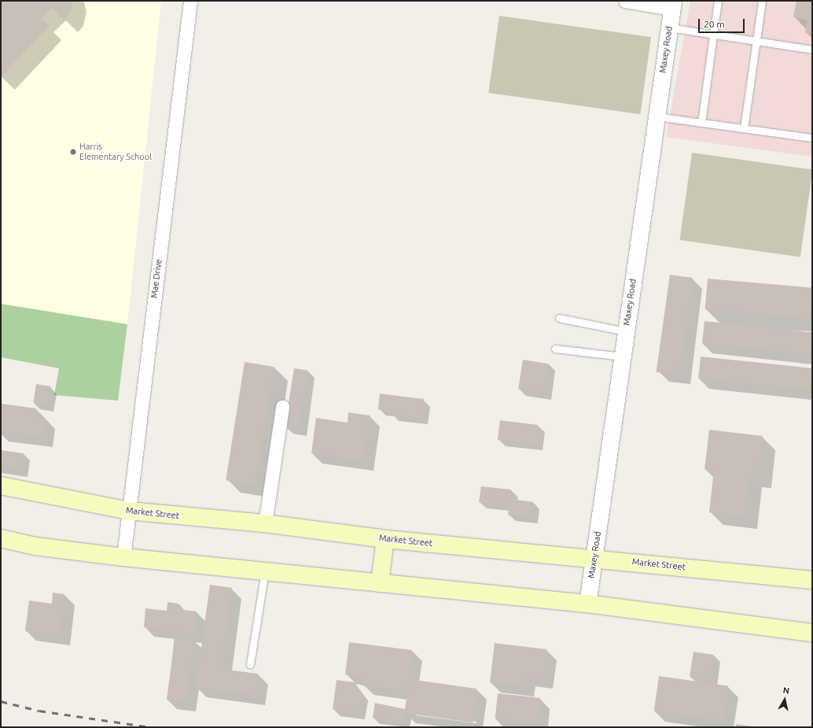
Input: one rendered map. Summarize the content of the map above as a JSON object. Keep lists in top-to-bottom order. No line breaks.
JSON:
{"streets":{"main road":["Market Street"],"street":["Maxey Road","Mae Drive"]},"crossings":[["Maxey Road","Market Street"],["Mae Drive","Market Street"]],"places":["Harris Elementary School"],"scale_bar":"20 m","north":"top"}
